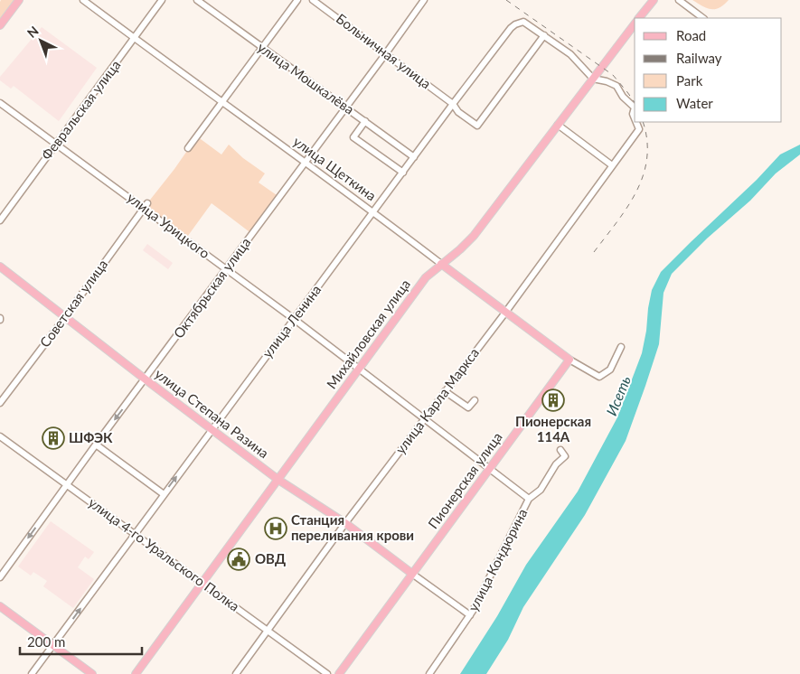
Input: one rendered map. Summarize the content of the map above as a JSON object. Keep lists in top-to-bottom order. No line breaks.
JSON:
{"streets":{"main road":["улица Щеткина","Михайловская улица","улица Степана Разина","Пионерская улица"],"street":["Больничная улица","улица Мошкалёва","Февральская улица","улица Урицкого","Октябрьская улица","Советская улица","улица Ленина","улица Карла Маркса","улица 4-го Уральского Полка","улица Кондюрина"]},"crossings":[["Больничная улица","Октябрьская улица"],["Больничная улица","улица Ленина"],["улица Мошкалёва","Октябрьская улица"],["улица Мошкалёва","улица Ленина"],["Февральская улица","улица Щеткина"],["Февральская улица","улица Урицкого"],["улица Щеткина","Октябрьская улица"],["улица Щеткина","улица Ленина"],["улица Щеткина","Михайловская улица"],["улица Щеткина","улица Карла Маркса"],["улица Щеткина","Пионерская улица"],["улица Урицкого","Октябрьская улица"],["улица Урицкого","Советская улица"],["улица Урицкого","улица Ленина"],["улица Урицкого","Михайловская улица"],["улица Урицкого","улица Карла Маркса"],["улица Урицкого","Пионерская улица"],["улица Урицкого","улица Кондюрина"],["Октябрьская улица","улица Степана Разина"],["Октябрьская улица","улица 4-го Уральского Полка"],["Советская улица","улица Степана Разина"],["улица Ленина","Михайловская улица"],["улица Ленина","улица Карла Маркса"],["улица Ленина","улица Степана Разина"],["улица Ленина","улица 4-го Уральского Полка"],["Михайловская улица","улица Карла Маркса"],["Михайловская улица","улица Степана Разина"],["Михайловская улица","улица 4-го Уральского Полка"],["улица Карла Маркса","улица Степана Разина"],["улица Карла Маркса","улица 4-го Уральского Полка"],["улица Степана Разина","Пионерская улица"]],"water":["Исеть"],"places":{"building":["Пионерская 114А","ШФЭК"],"hospital":["Станция переливания крови"],"public building":["ОВД"]},"legend":["Road","Railway","Park","Water"],"scale_bar":"200 m","north":"top left"}
